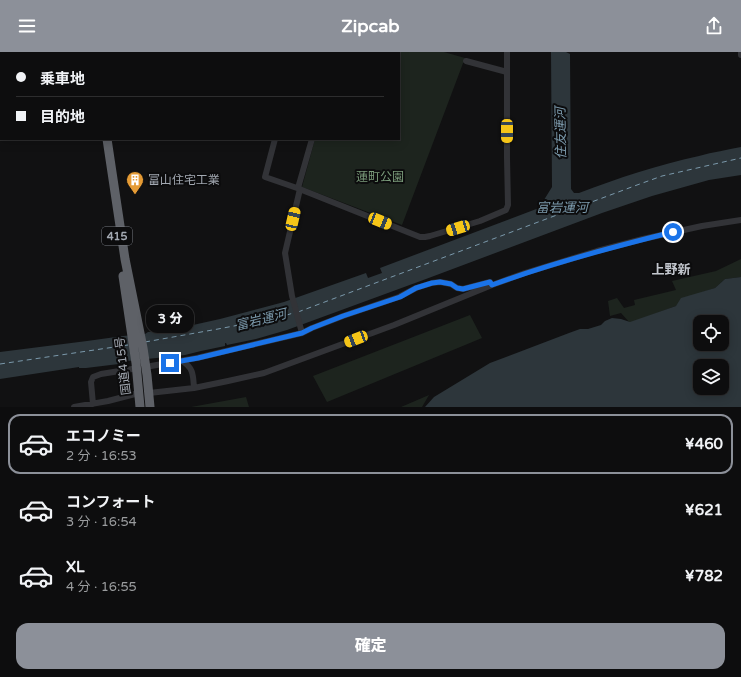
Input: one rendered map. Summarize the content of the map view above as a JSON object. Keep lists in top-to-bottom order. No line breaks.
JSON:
{"streets":{"highway":["415","国道415号"]},"districts":["上野新"],"water":["住友運河","富岩運河"],"parks":["蓮町公園"],"places":{"building":["富山住宅工業"]},"page":{"header":"Zipcab","banner":["乗車地","目的地"],"bubble":"3 分","list":[{"name":"エコノミー","note":"2 分 · 16:53","value":"¥460"},{"name":"コンフォート","note":"3 分 · 16:54","value":"¥621"},{"name":"XL","note":"4 分 · 16:55","value":"¥782"}],"buttons":"確定"}}
